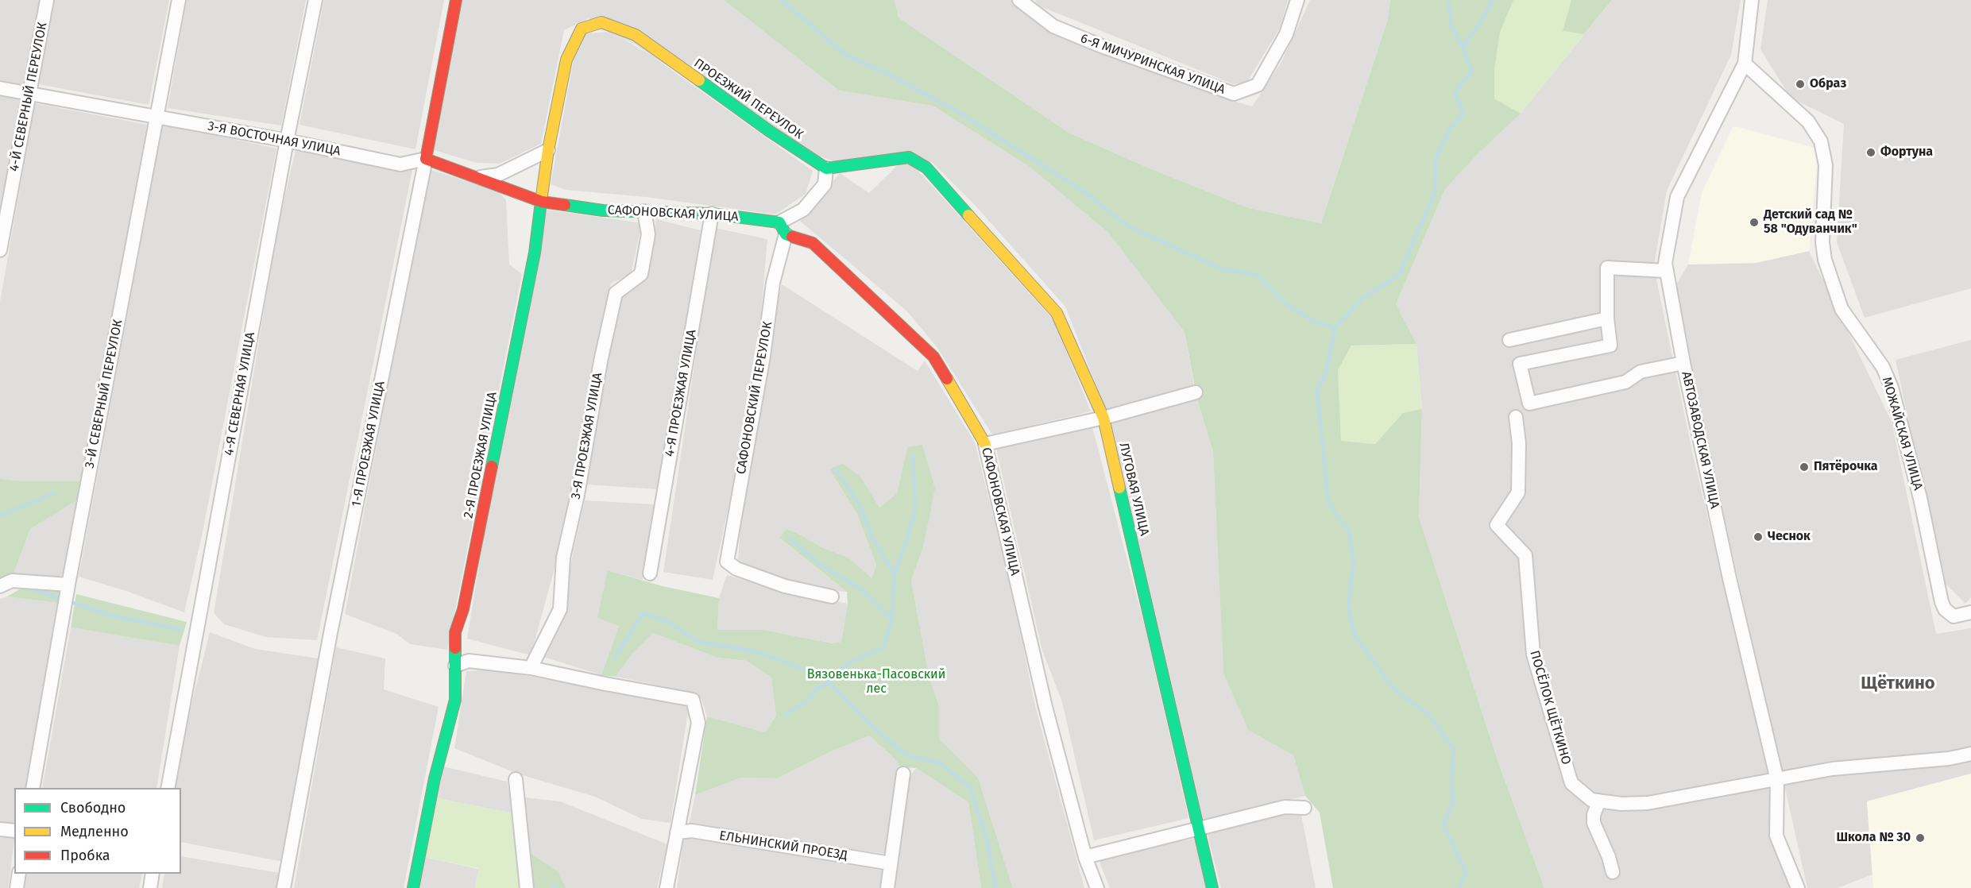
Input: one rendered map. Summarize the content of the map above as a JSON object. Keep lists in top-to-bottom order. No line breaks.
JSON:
{"streets":{"street":["6-Я МИЧУРИНСКАЯ УЛИЦА","4-Й СЕВЕРНЫЙ ПЕРЕУЛОК","ПРОЕЗЖИЙ ПЕРЕУЛОК","3-Я ВОСТОЧНАЯ УЛИЦА","САФОНОВСКАЯ УЛИЦА","4-Я ПРОЕЗЖАЯ УЛИЦА","3-Й СЕВЕРНЫЙ ПЕРЕУЛОК","4-Я СЕВЕРНАЯ УЛИЦА","САФОНОВСКИЙ ПЕРЕУЛОК","МОЖАЙСКАЯ УЛИЦА","3-Я ПРОЕЗЖАЯ УЛИЦА","АВТОЗАВОДСКАЯ УЛИЦА","1-Я ПРОЕЗЖАЯ УЛИЦА","2-Я ПРОЕЗЖАЯ УЛИЦА","ЛУГОВАЯ УЛИЦА","ПОСЁЛОК ЩЁТКИНО","ЕЛЬНИНСКИЙ ПРОЕЗД"]},"crossings":[["4-Й СЕВЕРНЫЙ ПЕРЕУЛОК","3-Я ВОСТОЧНАЯ УЛИЦА"],["ПРОЕЗЖИЙ ПЕРЕУЛОК","2-Я ПРОЕЗЖАЯ УЛИЦА"],["ПРОЕЗЖИЙ ПЕРЕУЛОК","ЛУГОВАЯ УЛИЦА"],["3-Я ВОСТОЧНАЯ УЛИЦА","3-Й СЕВЕРНЫЙ ПЕРЕУЛОК"],["3-Я ВОСТОЧНАЯ УЛИЦА","4-Я СЕВЕРНАЯ УЛИЦА"],["3-Я ВОСТОЧНАЯ УЛИЦА","1-Я ПРОЕЗЖАЯ УЛИЦА"],["САФОНОВСКАЯ УЛИЦА","4-Я ПРОЕЗЖАЯ УЛИЦА"],["САФОНОВСКАЯ УЛИЦА","САФОНОВСКИЙ ПЕРЕУЛОК"],["САФОНОВСКАЯ УЛИЦА","3-Я ПРОЕЗЖАЯ УЛИЦА"],["САФОНОВСКАЯ УЛИЦА","2-Я ПРОЕЗЖАЯ УЛИЦА"],["МОЖАЙСКАЯ УЛИЦА","АВТОЗАВОДСКАЯ УЛИЦА"],["АВТОЗАВОДСКАЯ УЛИЦА","ПОСЁЛОК ЩЁТКИНО"]],"districts":["Щёткино"],"parks":["Вязовенька-Пасовский лес"],"places":["Образ","Фортуна","Детский сад № 58 \"Одуванчик\"","Пятёрочка","Чеснок","Школа № 30"],"legend":["Свободно","Медленно","Пробка"]}
